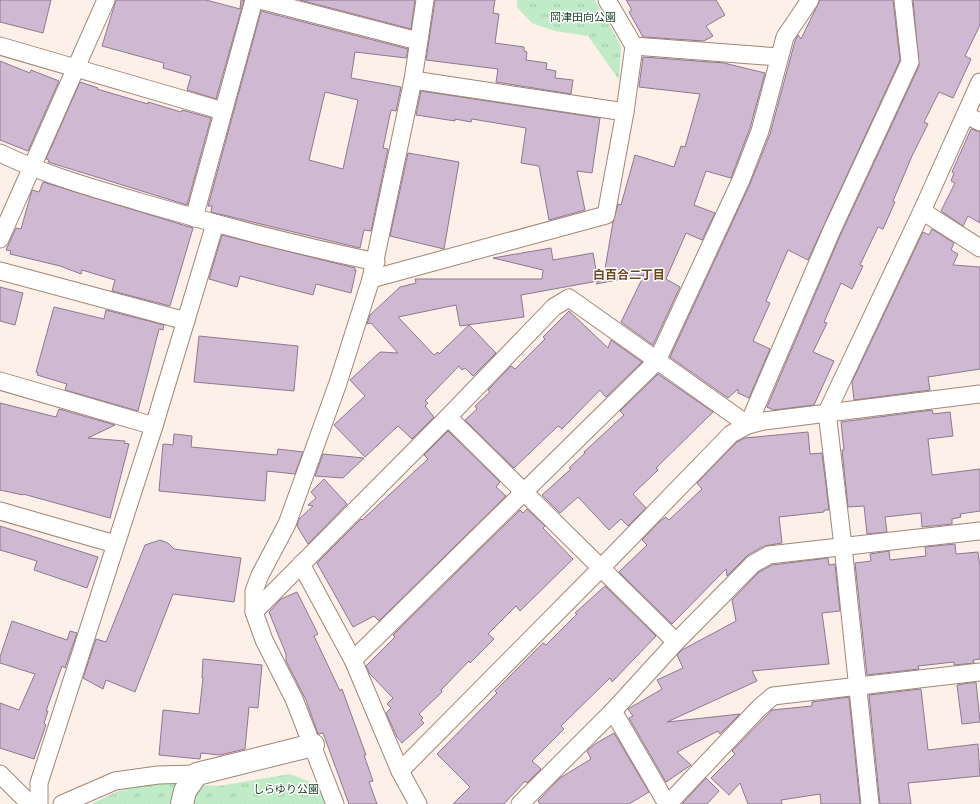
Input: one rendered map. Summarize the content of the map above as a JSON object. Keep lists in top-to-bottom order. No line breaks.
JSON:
{"districts":["白百合二丁目"],"parks":["岡津田向公園","しらゆり公園"]}
